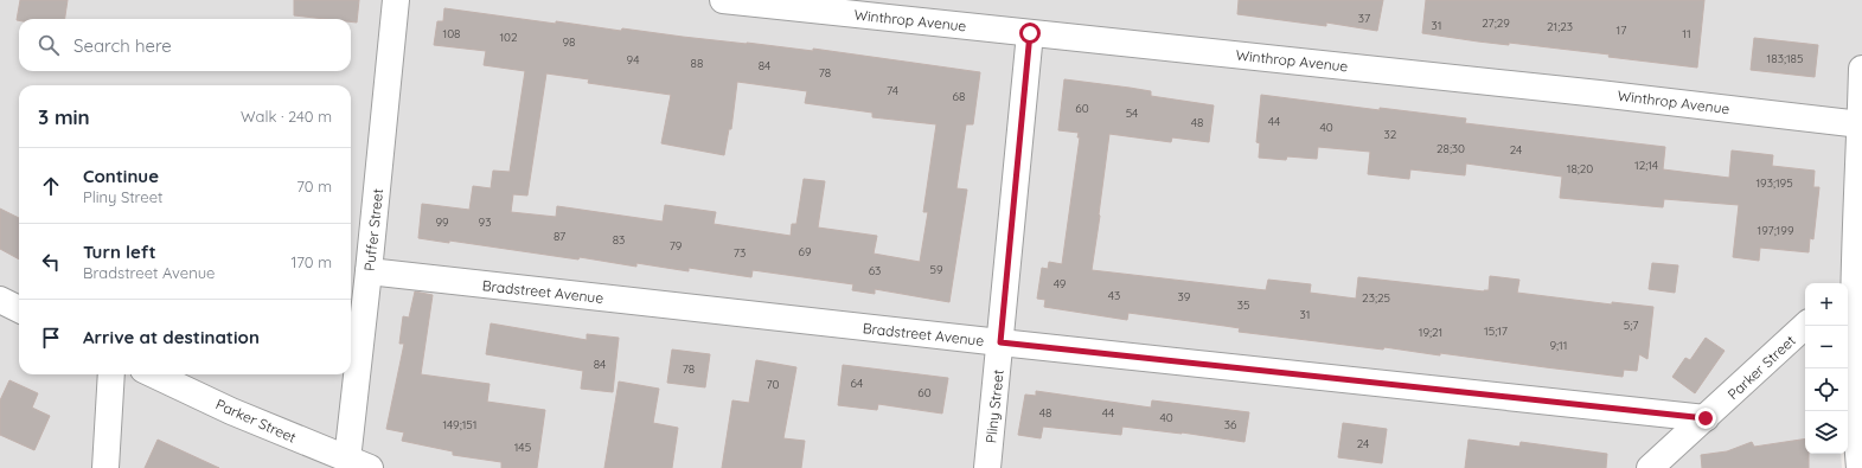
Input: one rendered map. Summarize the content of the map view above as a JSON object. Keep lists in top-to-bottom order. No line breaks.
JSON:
{"streets":{"street":["Winthrop Avenue","Puffer Street","Bradstreet Avenue","Parker Street","Pliny Street"]},"crossings":[["Winthrop Avenue","Pliny Street"],["Puffer Street","Bradstreet Avenue"],["Puffer Street","Parker Street"],["Bradstreet Avenue","Parker Street"],["Bradstreet Avenue","Pliny Street"]],"house_numbers":["37","27;29","31","21;23","17","108","11","102","98","183;185","94","88","84","78","74","68","60","54","44","48","40","32","28;30","24","12;14","18;20","193;195","99","93","197;199","87","83","79","69","73","59","63","49","43","39","23;25","35","31","5;7","15;17","19;21","9;11","84","78","64","70","60","48","44","40","149;151","36","24","145"],"page":{"search":"Search here","heading":["3 min","Walk · 240 m"],"list":[["Continue","Pliny Street","70 m"],["Turn left","Bradstreet Avenue","170 m"],"Arrive at destination"],"map_buttons":["+","−"]}}
